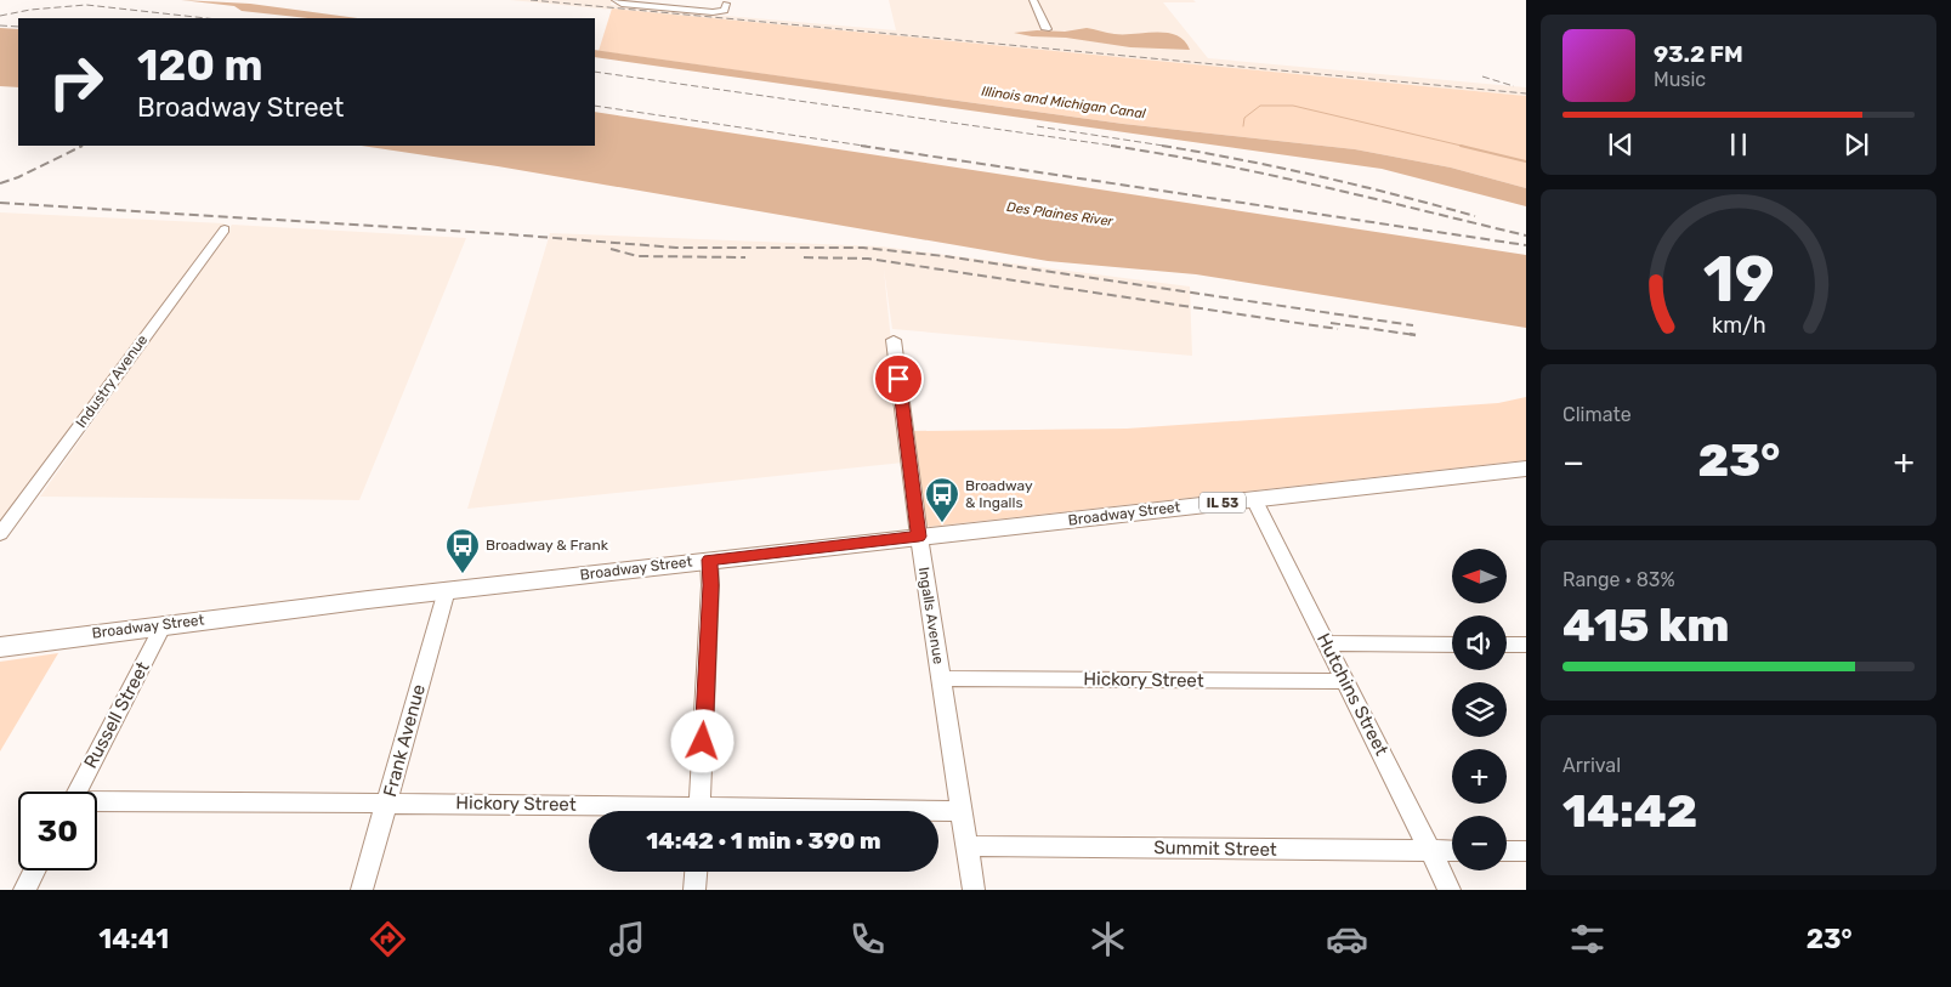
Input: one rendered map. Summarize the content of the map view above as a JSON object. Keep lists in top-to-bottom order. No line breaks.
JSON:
{"streets":{"main road":["IL 53","Broadway Street"],"street":["Industry Avenue","Ingalls Avenue","Hickory Street","Hutchins Street","Russell Street","Frank Avenue","Summit Street"]},"crossings":[["Broadway Street","Ingalls Avenue"],["Broadway Street","Hutchins Street"],["Broadway Street","Russell Street"],["Broadway Street","Frank Avenue"],["Ingalls Avenue","Hickory Street"],["Ingalls Avenue","Summit Street"],["Hickory Street","Hutchins Street"],["Hickory Street","Frank Avenue"],["Hutchins Street","Summit Street"]],"water":["Illinois and Michigan Canal","Des Plaines River"],"places":{"bus stop":["Broadway & Ingalls","Broadway & Frank"]},"north":"left","page":{"turn":["120 m","Broadway Street"],"song":["93.2 FM","Music"],"tile":["Climate",["Range · 83%","415 km"],["Arrival","14:42"]],"heat":["−","23°","+"],"map_buttons":["+","−"],"limit":"30","trip":"14:42 · 1 min · 390 m","tabs":["14:41","23°"],"gauge":["19","km/h"]}}
